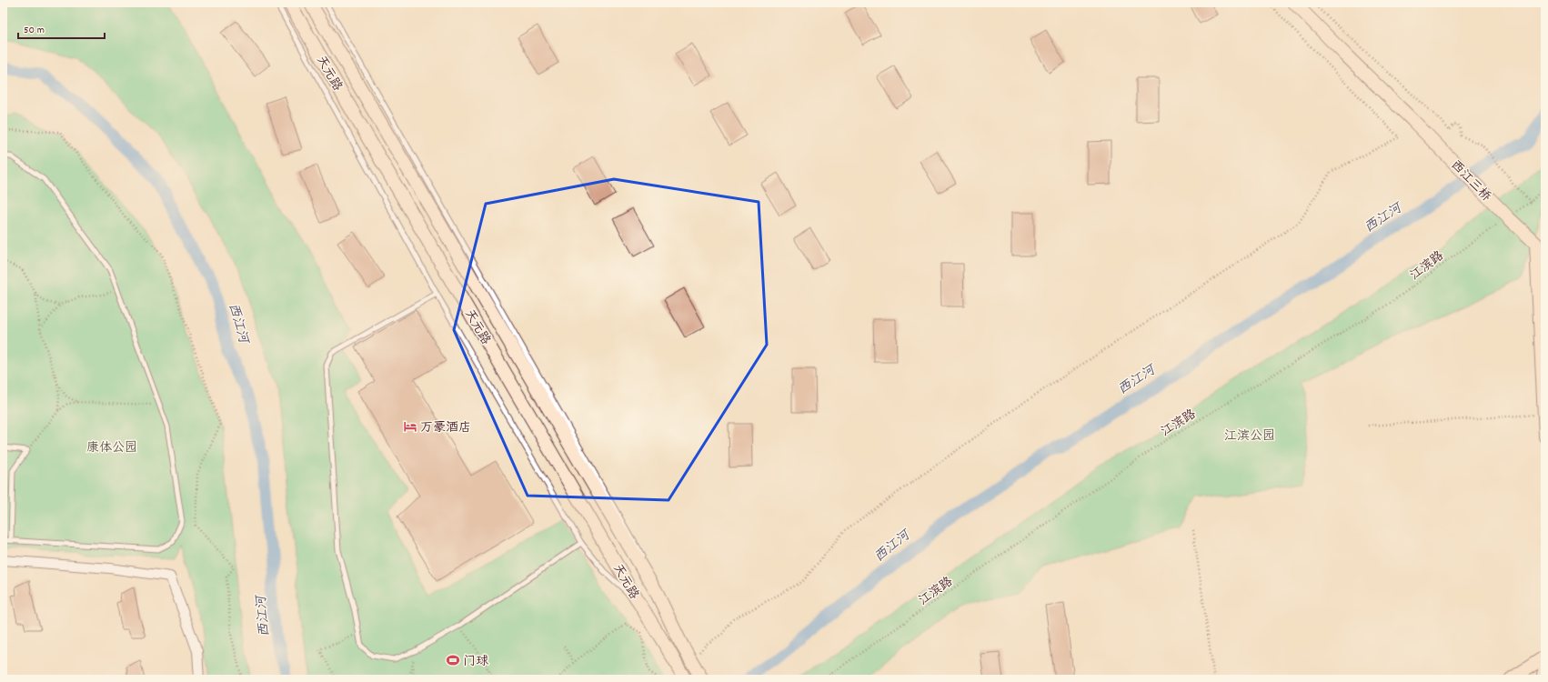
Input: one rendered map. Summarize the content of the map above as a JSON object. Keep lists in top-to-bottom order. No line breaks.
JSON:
{"streets":{"main road":["天元路","西江三桥"],"path":["江滨路"]},"crossings":[["西江三桥","江滨路"]],"water":["西江河"],"parks":["江滨公园","康体公园"],"places":{"hotel":["万豪酒店"],"sports":["门球"]},"scale_bar":"50 m"}
